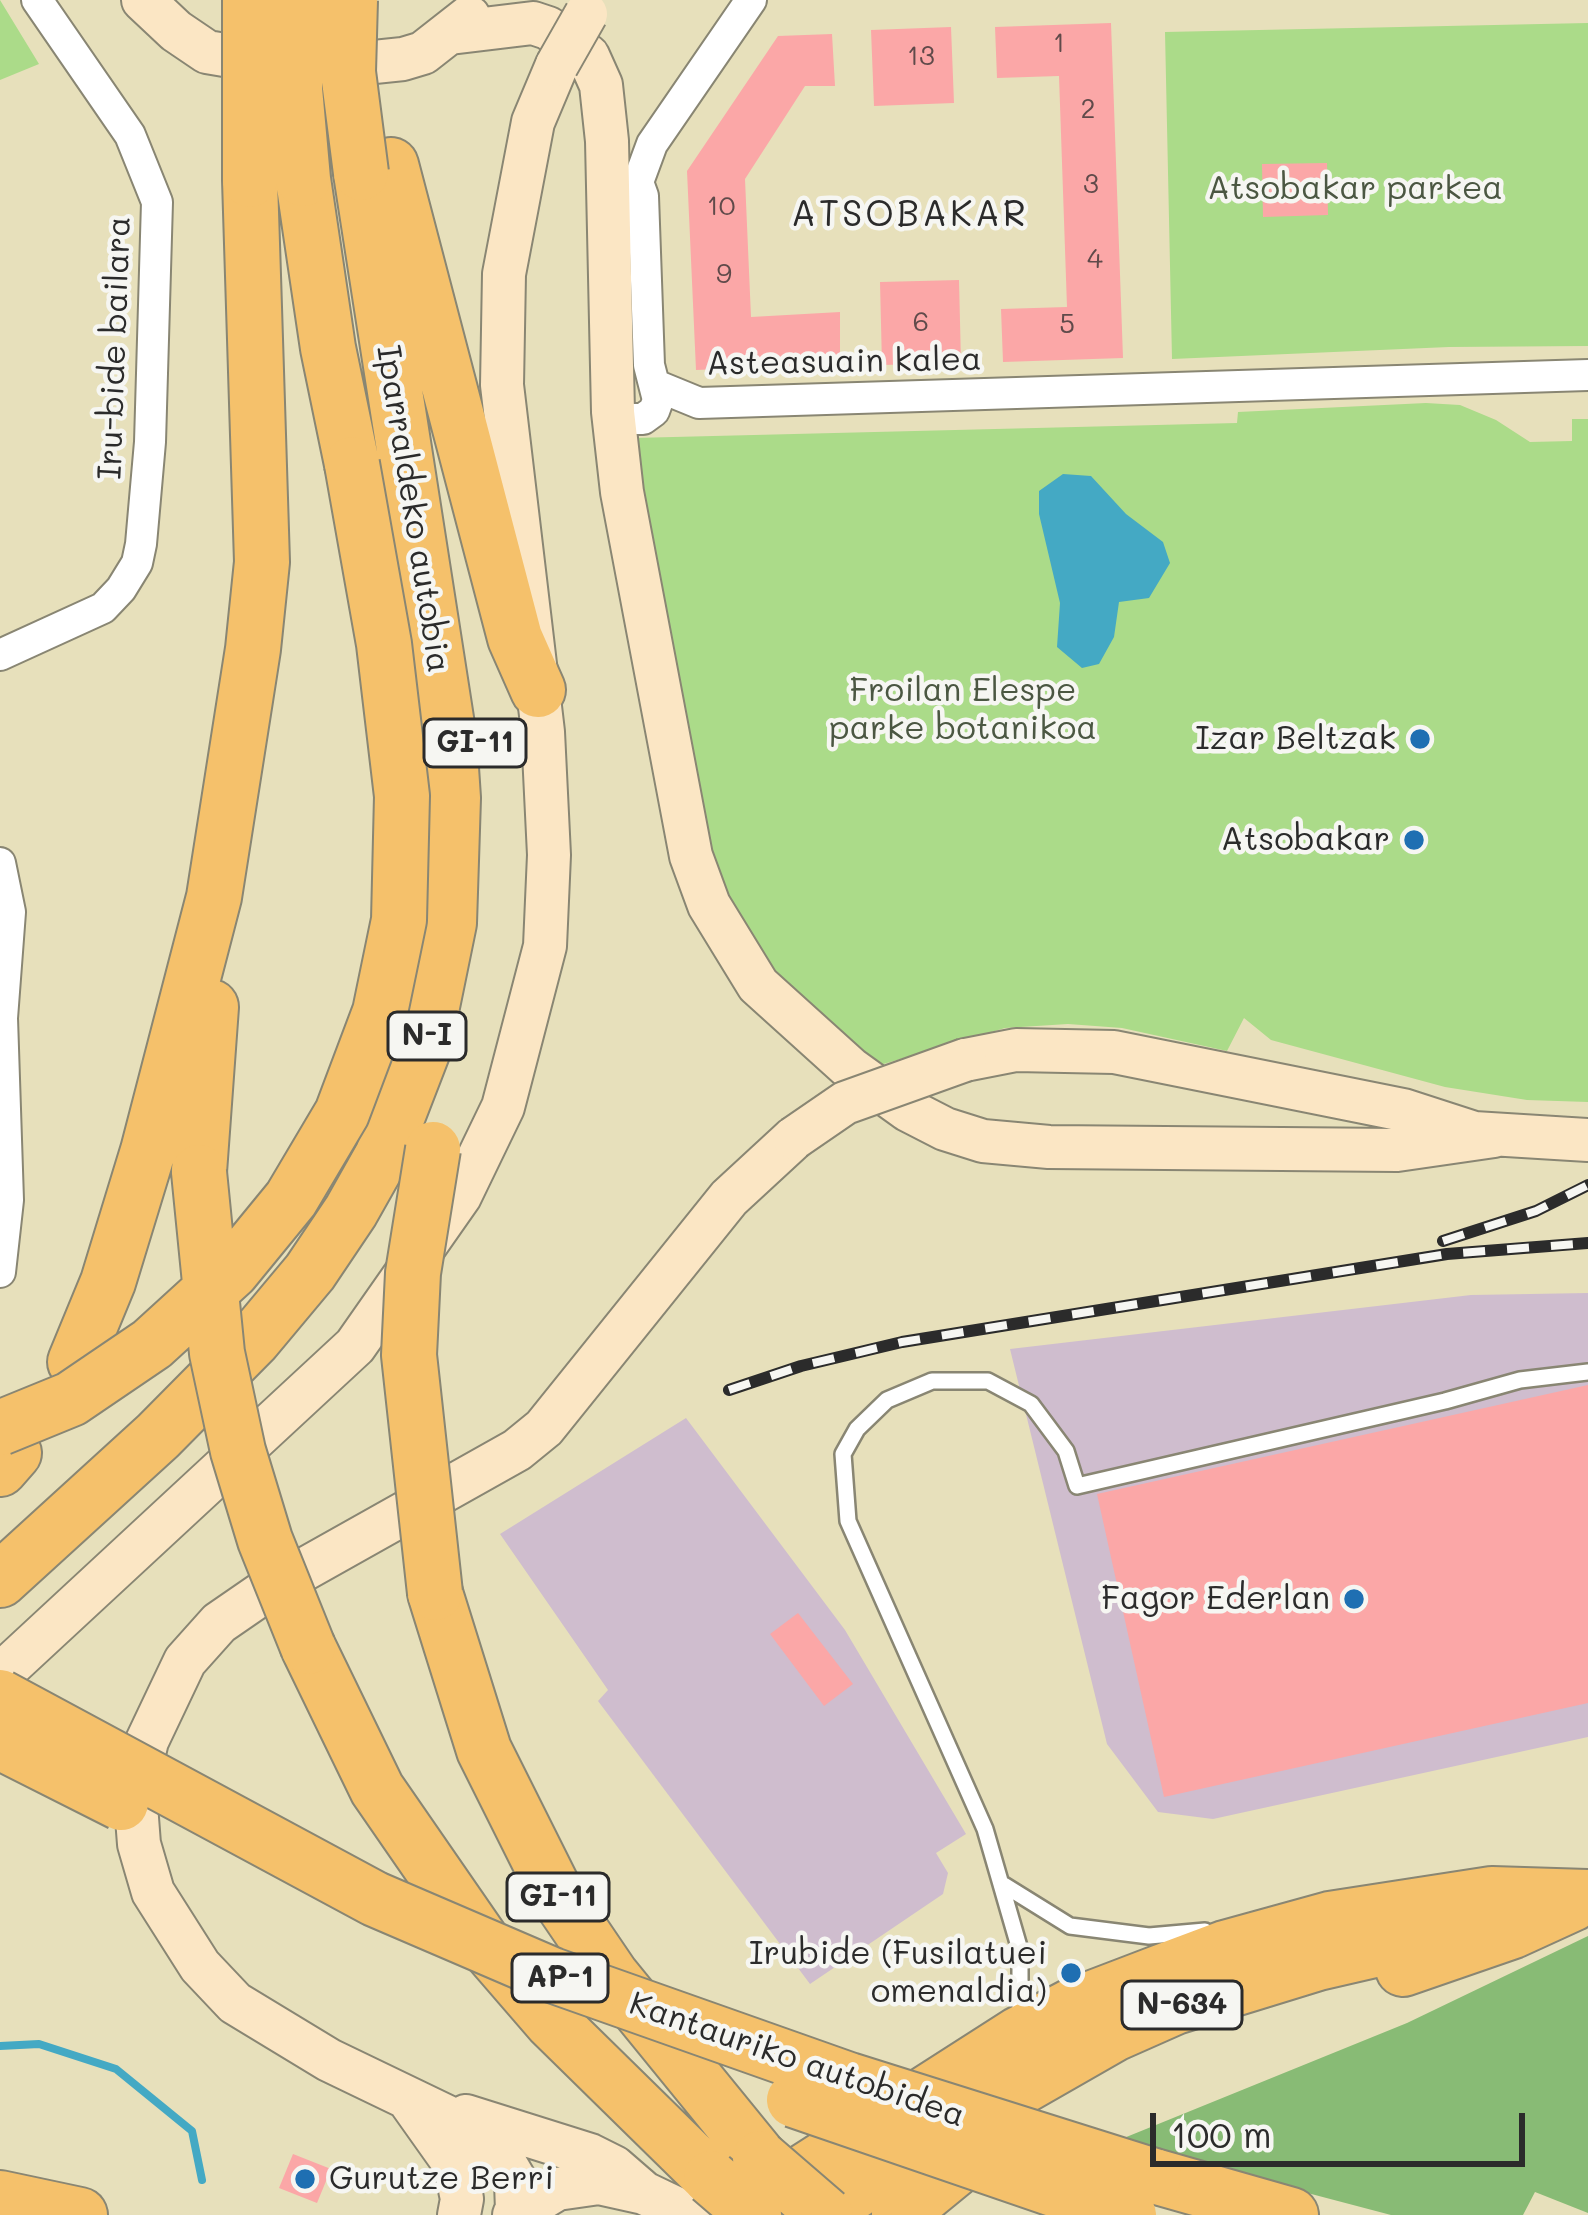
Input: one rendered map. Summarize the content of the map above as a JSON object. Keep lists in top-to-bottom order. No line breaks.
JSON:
{"streets":{"highway":["Iparraldeko autobia","GI-11","N-I","AP-1","N-634","Kantauriko autobidea"],"street":["Iru-bide bailara","Asteasuain kalea"]},"crossings":[["Iparraldeko autobia","GI-11"],["GI-11","N-634"]],"districts":["ATSOBAKAR"],"parks":["Atsobakar parkea","Froilan Elespe parke botanikoa"],"places":["Izar Beltzak","Atsobakar","Fagor Ederlan","Irubide (Fusilatuei omenaldia)","Gurutze Berri"],"house_numbers":["1","13","2","3","10","4","9","6","5"],"scale_bar":"100 m"}
